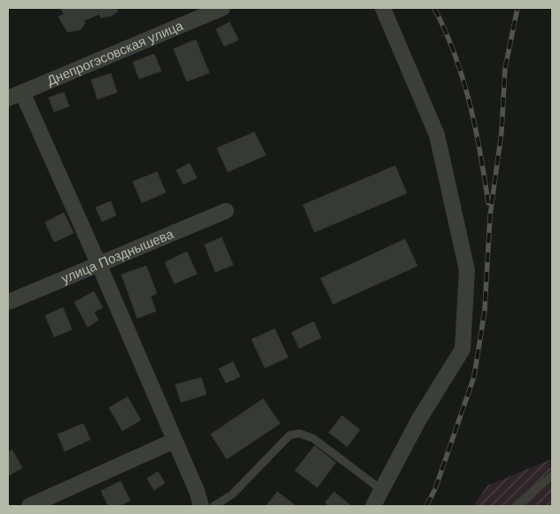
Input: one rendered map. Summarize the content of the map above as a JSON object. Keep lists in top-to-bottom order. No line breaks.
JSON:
{"streets":{"street":["Днепрогэсовская улица","улица Позднышева"]}}
